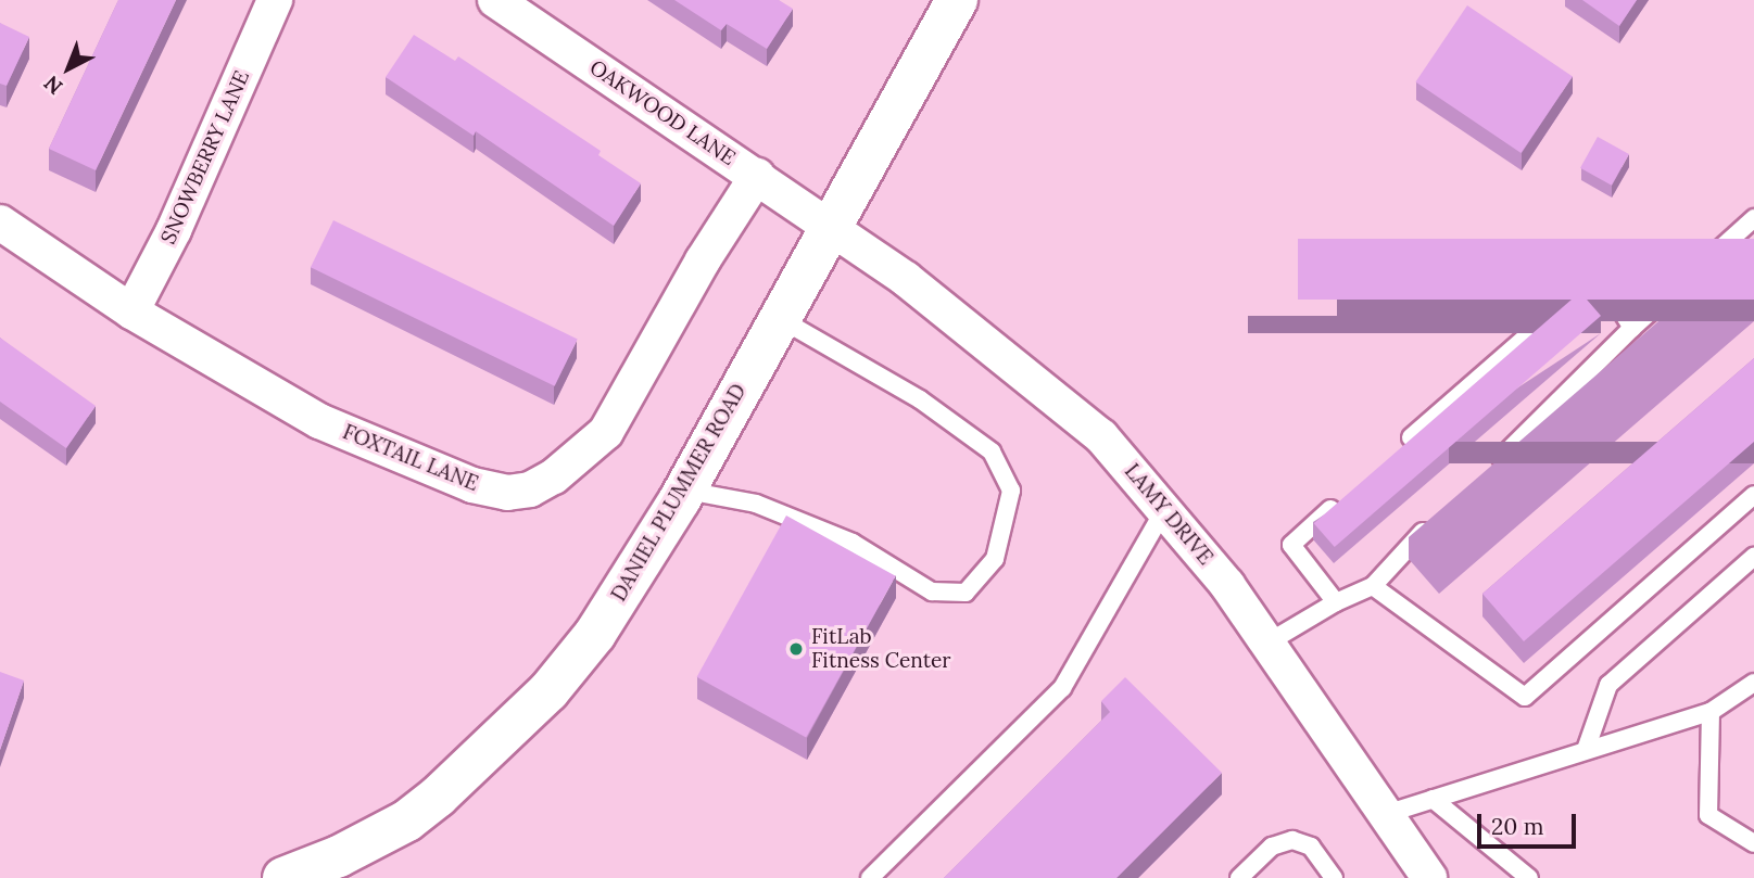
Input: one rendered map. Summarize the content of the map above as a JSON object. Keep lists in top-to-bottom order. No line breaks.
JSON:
{"streets":{"street":["OAKWOOD LANE","SNOWBERRY LANE","FOXTAIL LANE","DANIEL PLUMMER ROAD","LAMY DRIVE"]},"crossings":[["OAKWOOD LANE","FOXTAIL LANE"],["OAKWOOD LANE","DANIEL PLUMMER ROAD"],["OAKWOOD LANE","LAMY DRIVE"],["SNOWBERRY LANE","FOXTAIL LANE"],["DANIEL PLUMMER ROAD","LAMY DRIVE"]],"places":["FitLab Fitness Center"],"scale_bar":"20 m","north":"bottom left"}
